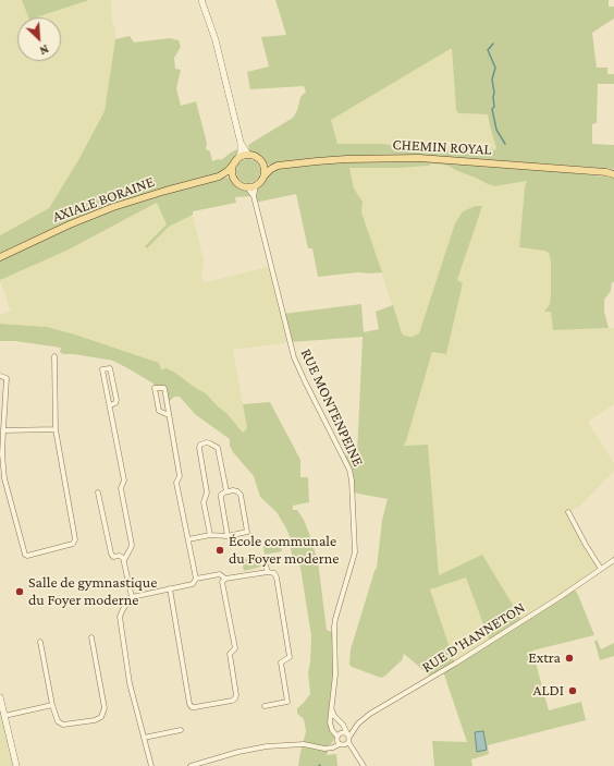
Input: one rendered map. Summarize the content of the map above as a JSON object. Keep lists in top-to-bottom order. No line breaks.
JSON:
{"streets":{"main road":["CHEMIN ROYAL","AXIALE BORAINE"],"street":["RUE MONTENPEINE","RUE D'HANNETON"]},"crossings":[["CHEMIN ROYAL","AXIALE BORAINE"],["CHEMIN ROYAL","RUE MONTENPEINE"],["AXIALE BORAINE","RUE MONTENPEINE"],["RUE MONTENPEINE","RUE D'HANNETON"]],"places":["École communale du Foyer moderne","Salle de gymnastique du Foyer moderne","Extra","ALDI"],"north":"bottom right"}
